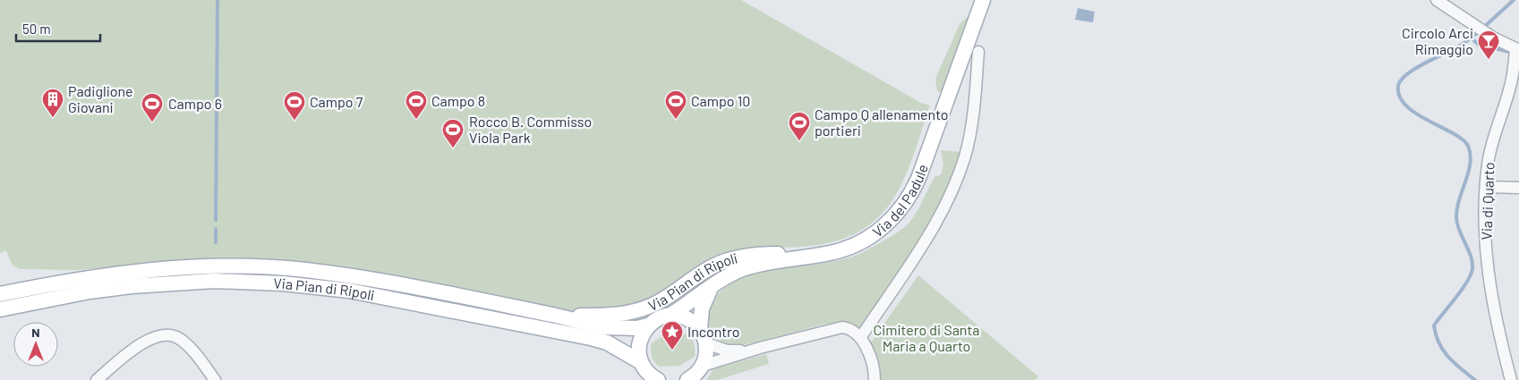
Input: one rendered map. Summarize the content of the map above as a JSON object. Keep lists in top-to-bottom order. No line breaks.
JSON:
{"streets":{"main road":["Via del Padule","Via Pian di Ripoli"],"street":["Via di Quarto"]},"crossings":[["Via del Padule","Via Pian di Ripoli"]],"parks":["Cimitero di Santa Maria a Quarto"],"places":{"bar":["Circolo Arci Rimaggio"],"building":["Padiglione Giovani"],"sports":["Campo 8","Campo 10","Campo 7","Campo 6","Campo Q allenamento portieri","Rocco B. Commisso Viola Park"],"place":["Incontro"]},"scale_bar":"50 m","north":"top"}
